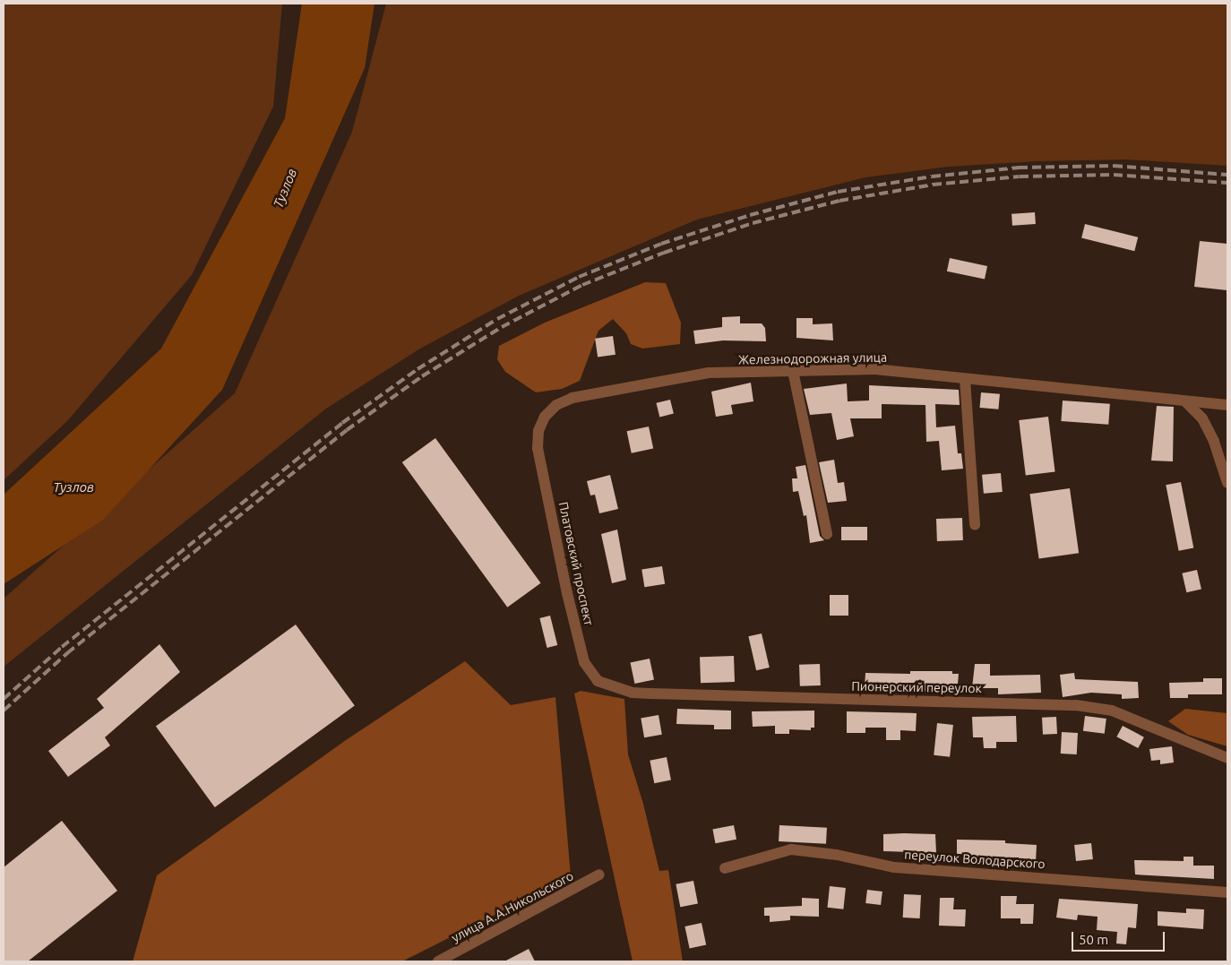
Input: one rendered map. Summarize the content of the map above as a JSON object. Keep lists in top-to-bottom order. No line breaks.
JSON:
{"streets":{"street":["Железнодорожная улица","Платовский проспект","Пионерский переулок","переулок Володарского","улица А.А.Никольского"]},"crossings":[["Железнодорожная улица","Платовский проспект"],["Платовский проспект","Пионерский переулок"]],"water":["Тузлов"],"scale_bar":"50 m"}
